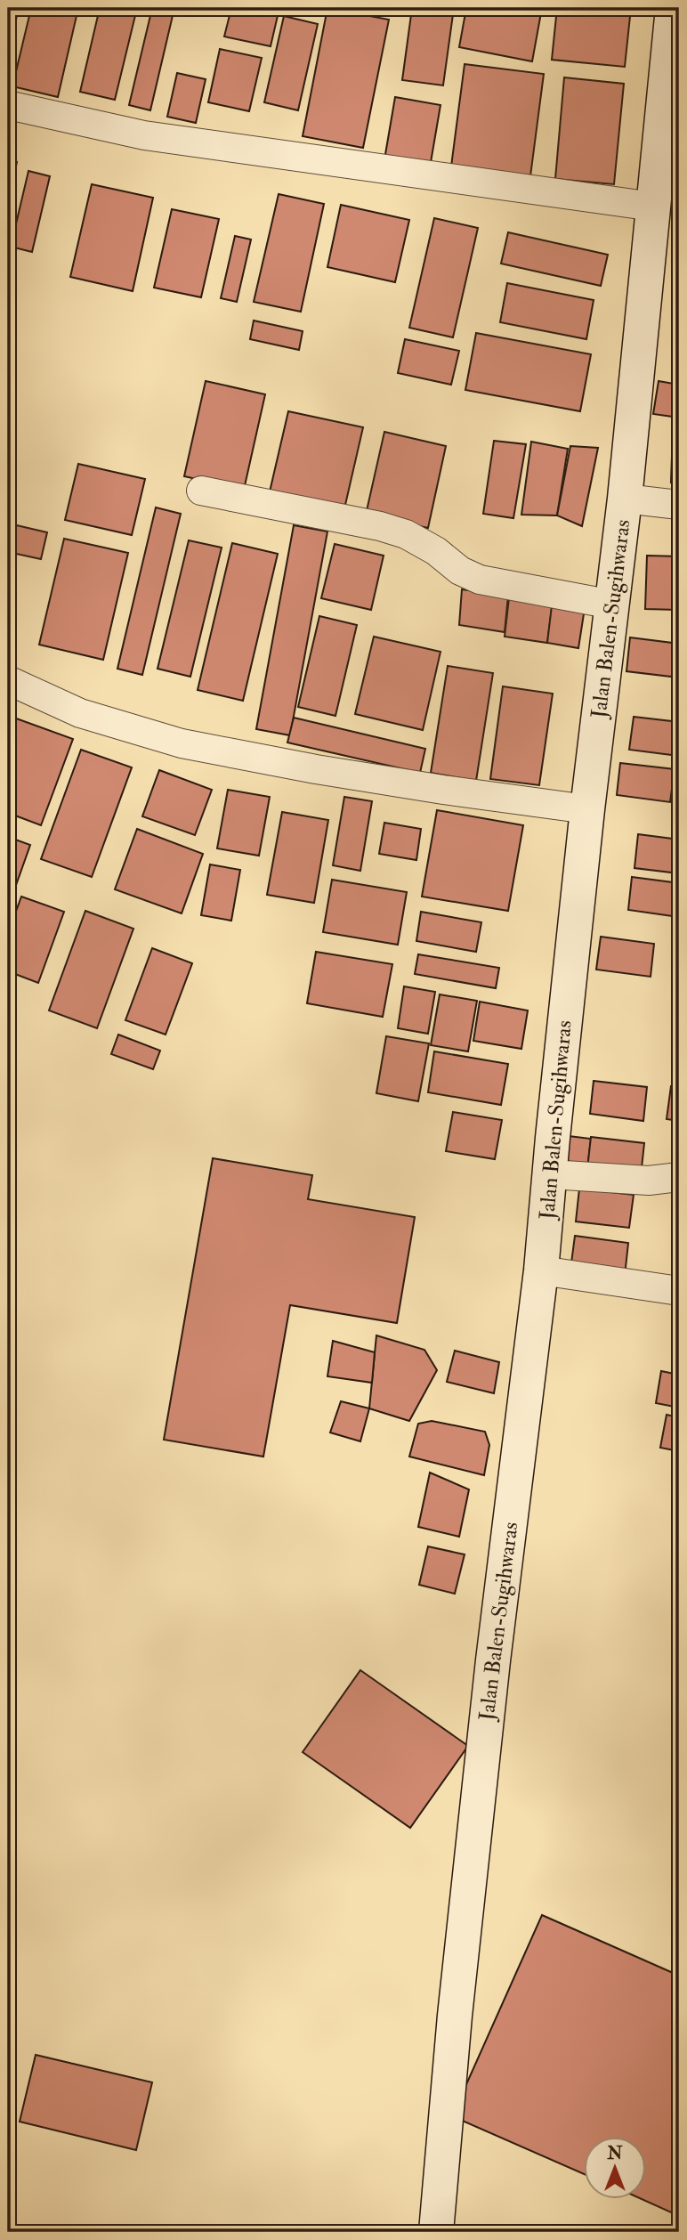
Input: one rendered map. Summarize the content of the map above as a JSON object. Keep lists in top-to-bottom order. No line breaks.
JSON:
{"streets":{"street":["Jalan Balen-Sugihwaras"]},"north":"top"}
